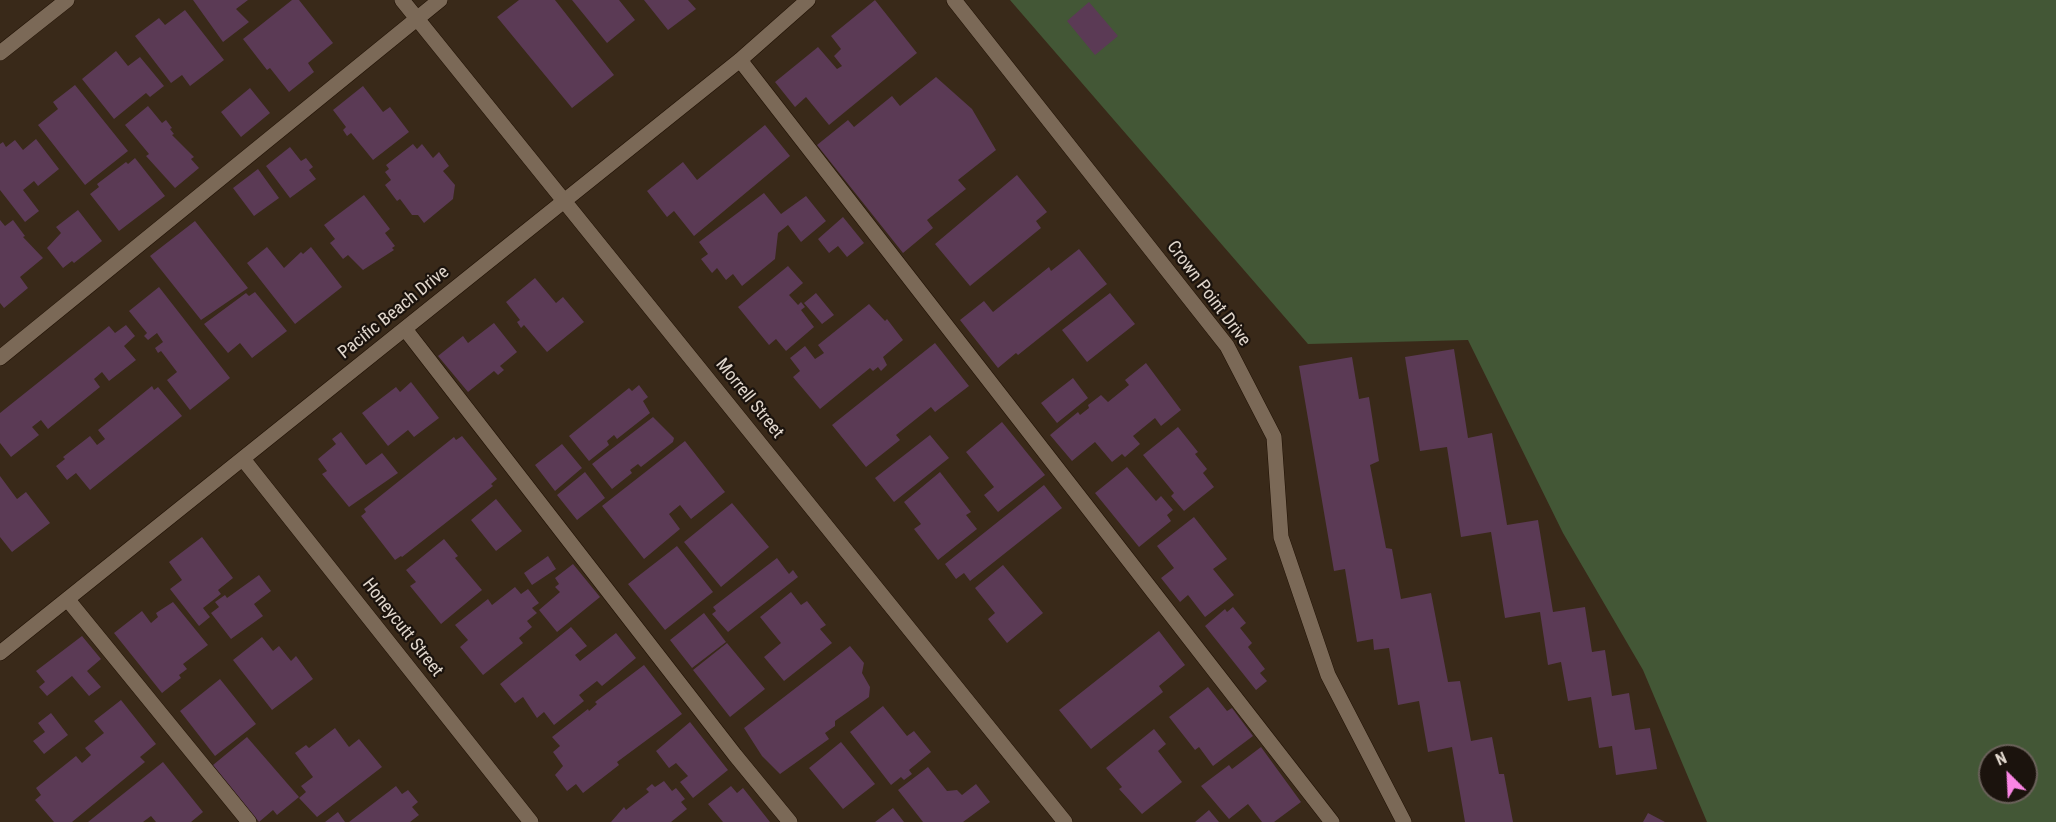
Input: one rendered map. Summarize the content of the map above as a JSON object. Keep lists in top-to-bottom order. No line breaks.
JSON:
{"streets":{"street":["Crown Point Drive","Pacific Beach Drive","Morrell Street","Honeycutt Street"]},"crossings":[["Pacific Beach Drive","Morrell Street"],["Pacific Beach Drive","Honeycutt Street"]],"north":"top left"}
